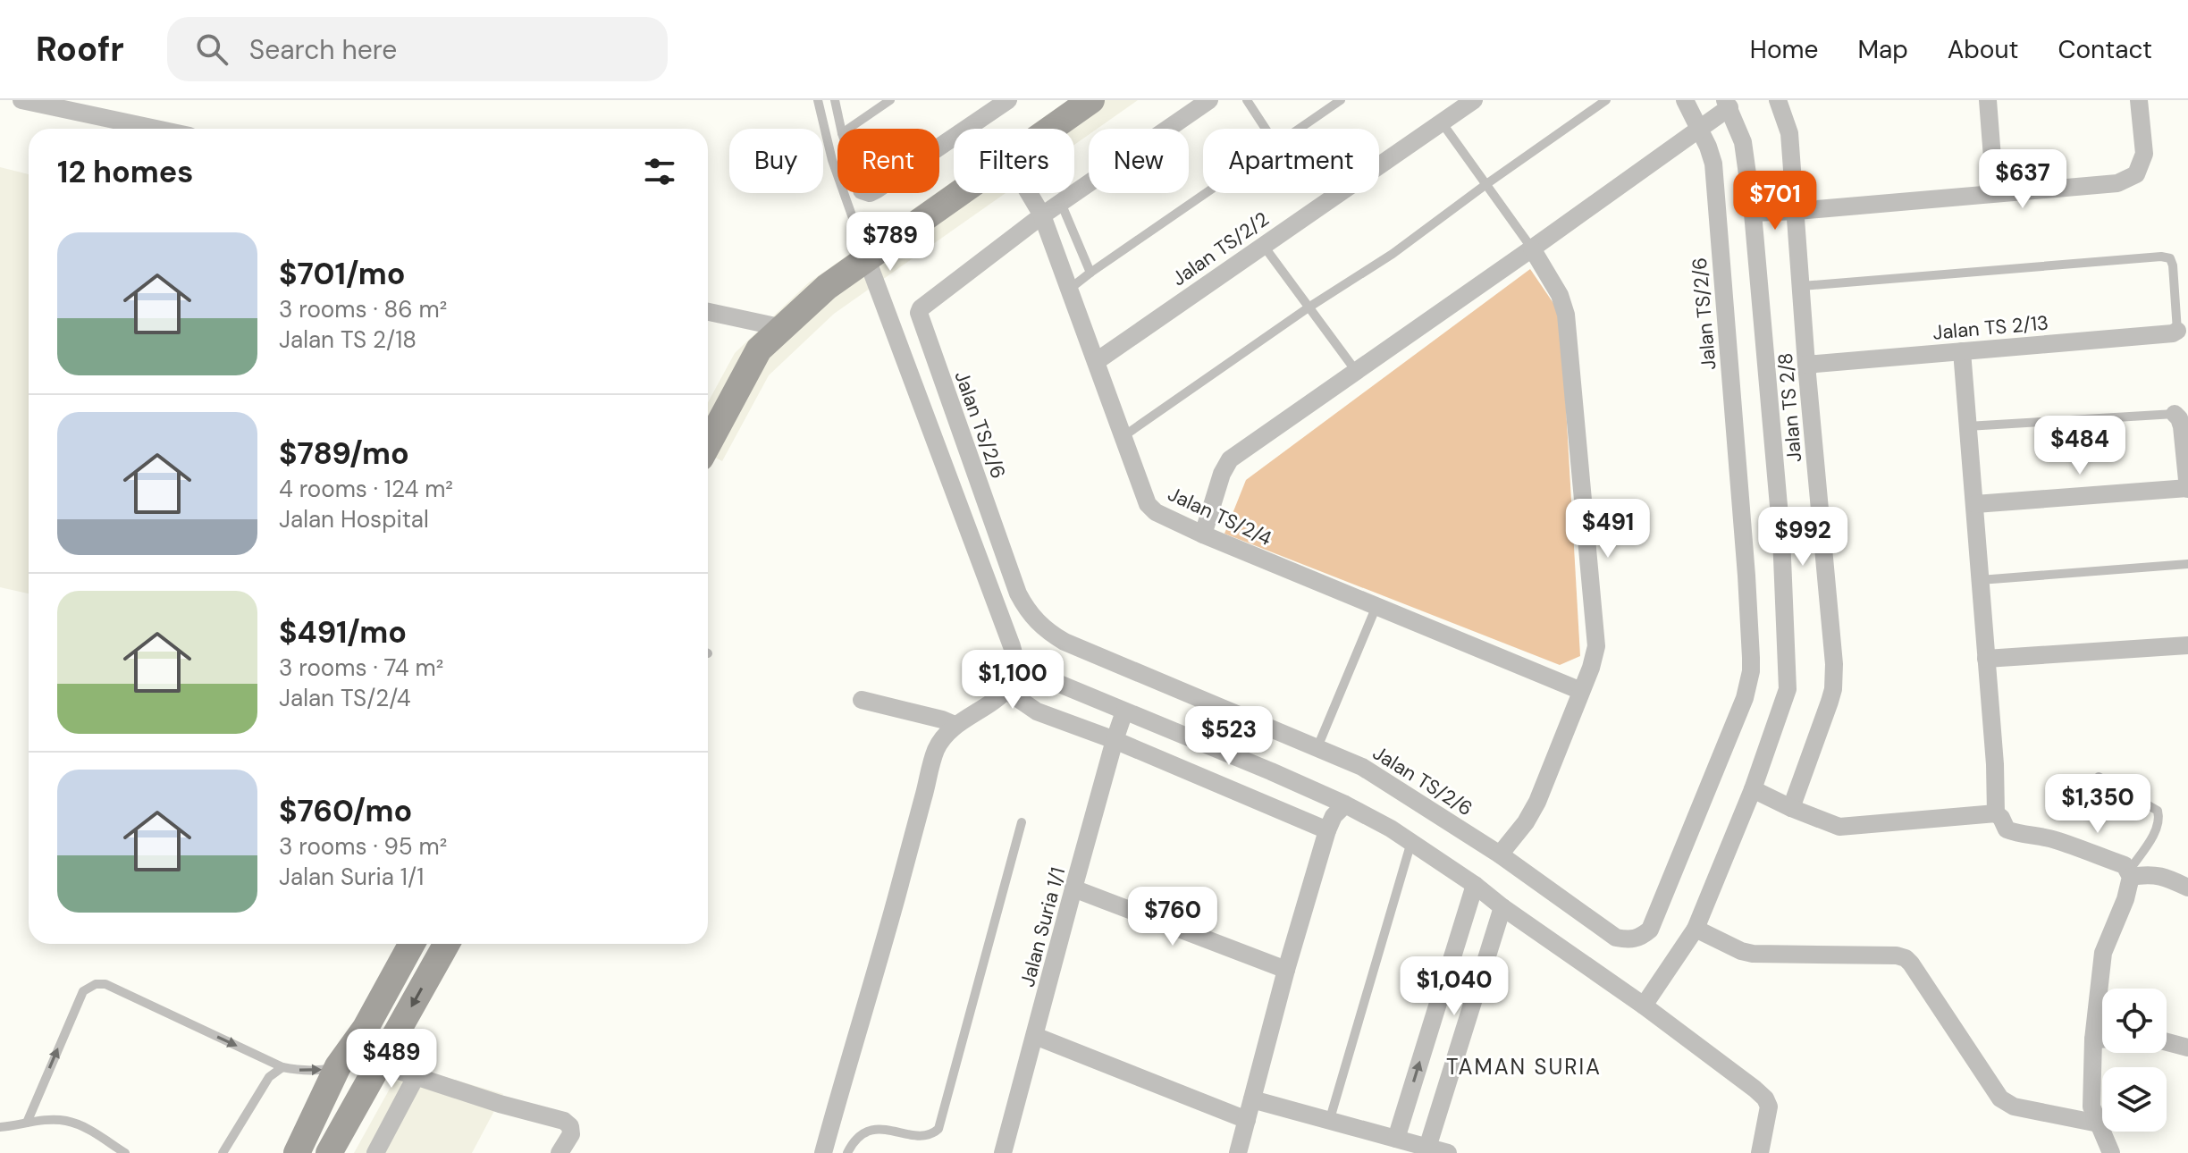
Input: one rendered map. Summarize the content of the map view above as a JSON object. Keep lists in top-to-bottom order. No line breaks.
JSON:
{"streets":{"street":["Jalan TS/2/2","Jalan TS/2/6","Jalan TS 2/13","Jalan TS 2/8","Jalan TS/2/4","Jalan Suria 1/1"]},"crossings":[["Jalan TS/2/2","Jalan TS/2/4"],["Jalan TS/2/6","Jalan TS/2/4"],["Jalan TS 2/13","Jalan TS 2/8"]],"districts":["TAMAN SURIA"],"page":{"header":"Roofr","search":"Search here","nav":["Home","Map","About","Contact"],"chip":["Buy","Rent","Filters","New","Apartment"],"heading":"12 homes","price":["$637","$701","$789","$484","$491","$992","$1,100","$523","$1,350","$760","$1,040","$489"],"list":[{"name":"$701/mo","note":"3 rooms · 86 m² · Jalan TS 2/18"},{"name":"$789/mo","note":"4 rooms · 124 m² · Jalan Hospital"},{"name":"$491/mo","note":"3 rooms · 74 m² · Jalan TS/2/4"},{"name":"$760/mo","note":"3 rooms · 95 m² · Jalan Suria 1/1"}]}}
